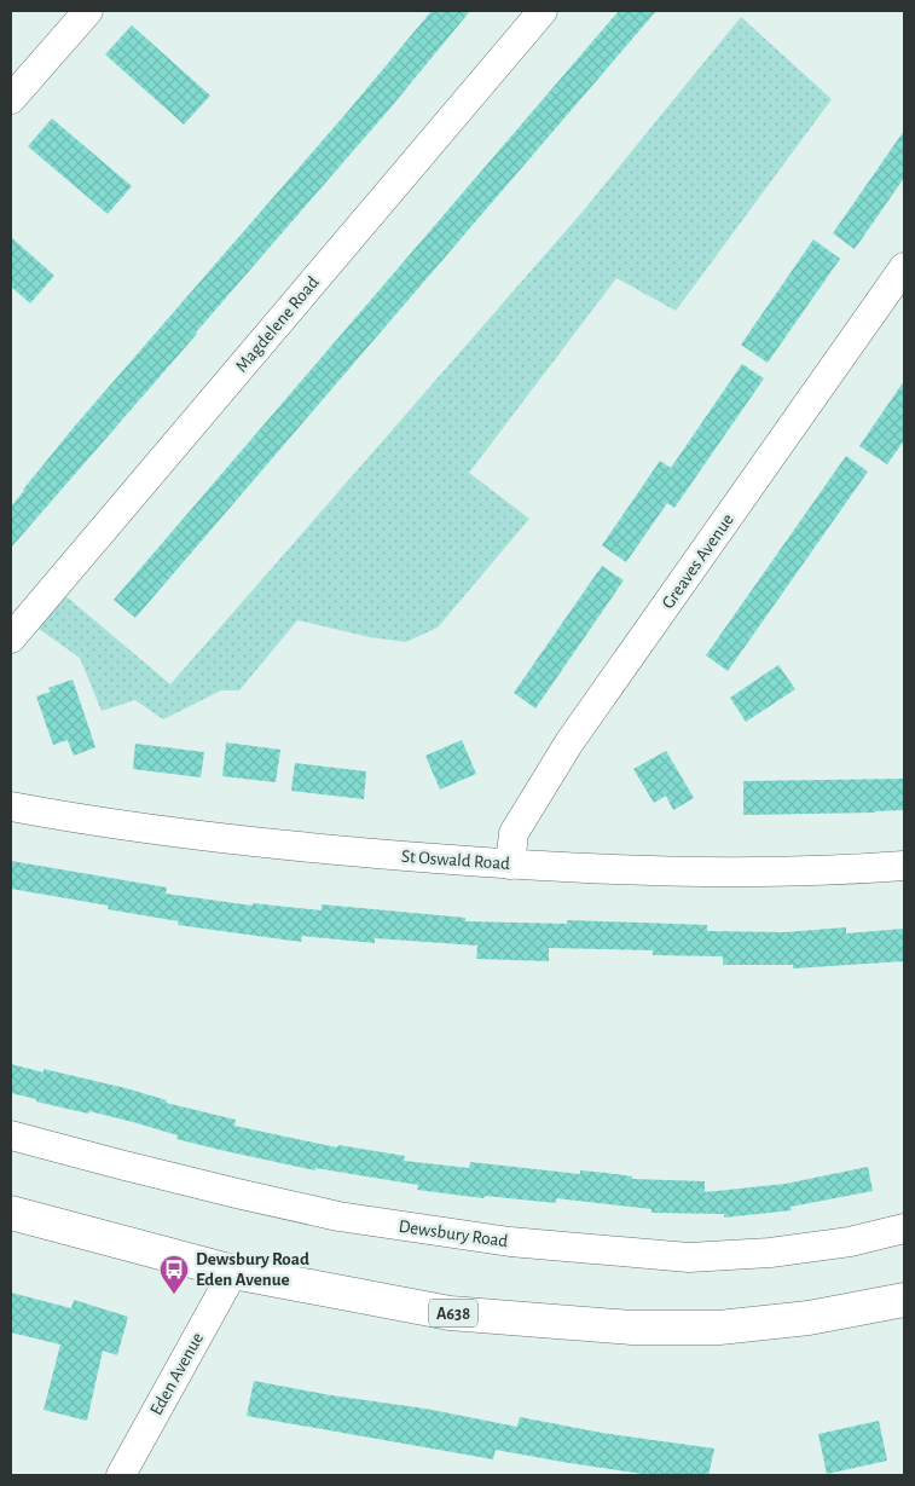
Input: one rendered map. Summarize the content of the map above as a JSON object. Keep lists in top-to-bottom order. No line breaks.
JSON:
{"streets":{"highway":["A638"],"street":["Magdelene Road","Greaves Avenue","St Oswald Road","Dewsbury Road","Eden Avenue"]},"crossings":[["Greaves Avenue","St Oswald Road"],["A638","Eden Avenue"]],"places":{"bus stop":["Dewsbury Road Eden Avenue"]}}
